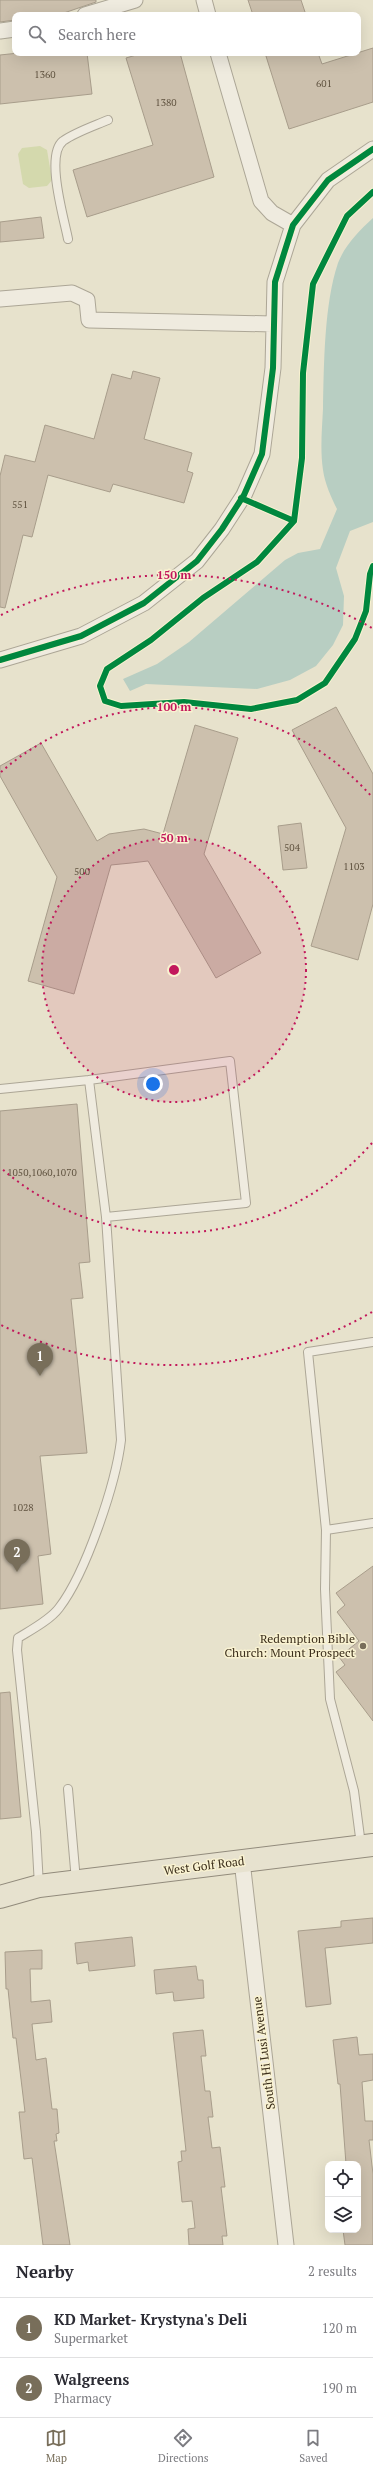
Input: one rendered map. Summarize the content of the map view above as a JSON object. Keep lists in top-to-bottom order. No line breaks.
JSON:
{"streets":{"main road":["West Golf Road"],"street":["South Hi Lusi Avenue"]},"crossings":[["West Golf Road","South Hi Lusi Avenue"]],"places":["Redemption Bible Church: Mount Prospect"],"house_numbers":["1360","601","1380","551","504","1103","500","1050,1060,1070","1028"],"page":{"search":"Search here","pins":["1","2"],"heading":["Nearby","2 results"],"list":[{"mark":"1","name":"KD Market- Krystyna's Deli","note":"Supermarket","value":"120 m"},{"mark":"2","name":"Walgreens","note":"Pharmacy","value":"190 m"}],"nav":["Map","Directions","Saved"]},"rings":["150 m","100 m","50 m"]}
